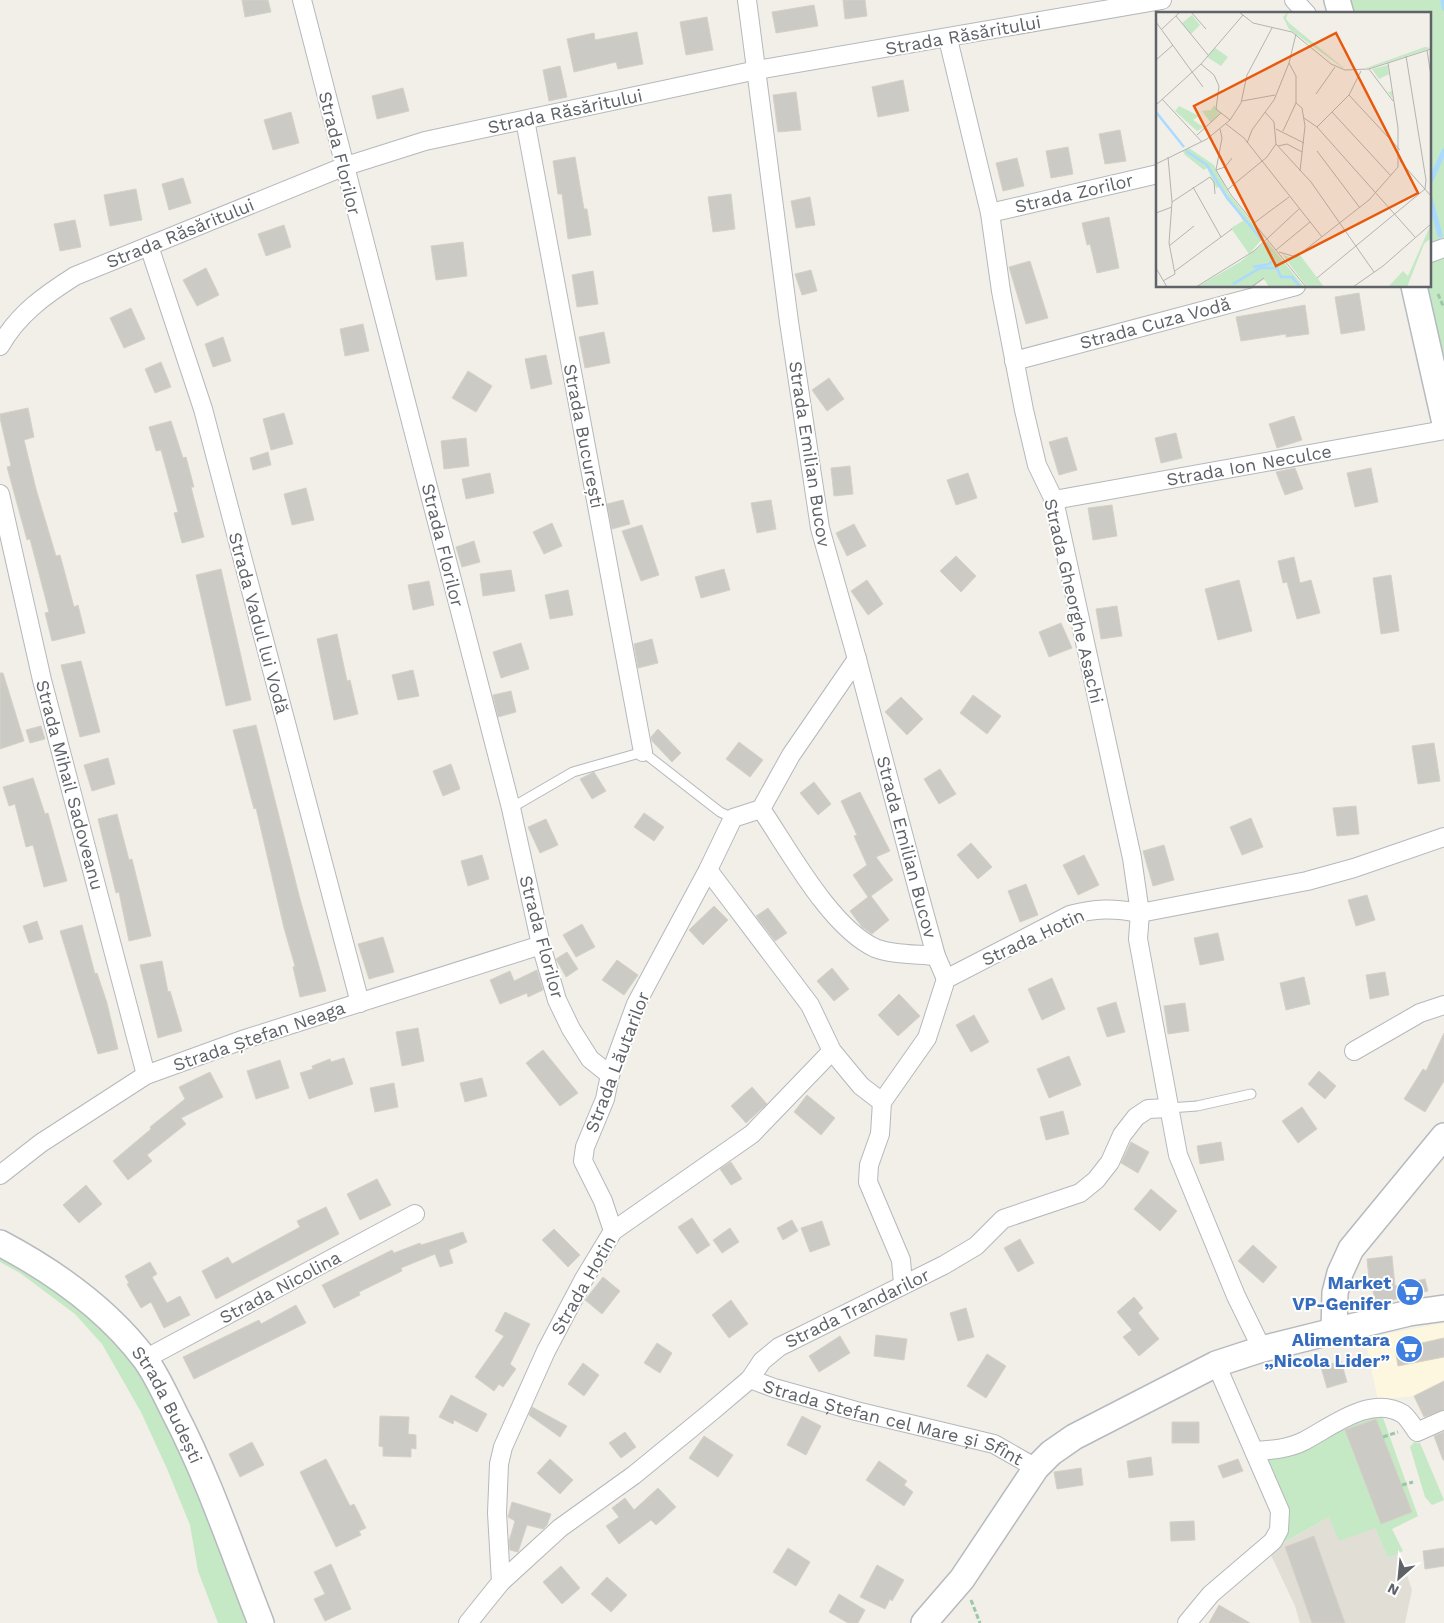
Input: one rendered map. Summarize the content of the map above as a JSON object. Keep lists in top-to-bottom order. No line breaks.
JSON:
{"streets":{"street":["Strada Răsăritului","Strada Florilor","Strada Zorilor","Strada Cuza Vodă","Strada București","Strada Emilian Bucov","Strada Ion Neculce","Strada Gheorghe Asachi","Strada Vadul lui Vodă","Strada Mihail Sadoveanu","Strada Hotin","Strada Ștefan Neaga","Strada Lăutarilor","Strada Nicolina","Strada Trandarilor","Strada Budești","Strada Ștefan cel Mare și Sfînt"]},"crossings":[["Strada Răsăritului","Strada Florilor"],["Strada Răsăritului","Strada București"],["Strada Răsăritului","Strada Emilian Bucov"],["Strada Răsăritului","Strada Gheorghe Asachi"],["Strada Răsăritului","Strada Vadul lui Vodă"],["Strada Florilor","Strada Ștefan Neaga"],["Strada Florilor","Strada Lăutarilor"],["Strada Zorilor","Strada Gheorghe Asachi"],["Strada Cuza Vodă","Strada Gheorghe Asachi"],["Strada Emilian Bucov","Strada Hotin"],["Strada Ion Neculce","Strada Gheorghe Asachi"],["Strada Gheorghe Asachi","Strada Hotin"],["Strada Gheorghe Asachi","Strada Trandarilor"],["Strada Gheorghe Asachi","Strada Ștefan cel Mare și Sfînt"],["Strada Vadul lui Vodă","Strada Ștefan Neaga"],["Strada Mihail Sadoveanu","Strada Ștefan Neaga"],["Strada Hotin","Strada Lăutarilor"],["Strada Hotin","Strada Trandarilor"],["Strada Nicolina","Strada Budești"],["Strada Trandarilor","Strada Ștefan cel Mare și Sfînt"]],"places":{"supermarket":["Market VP-Genifer","Alimentara „Nicola Lider”"]},"north":"bottom left"}
